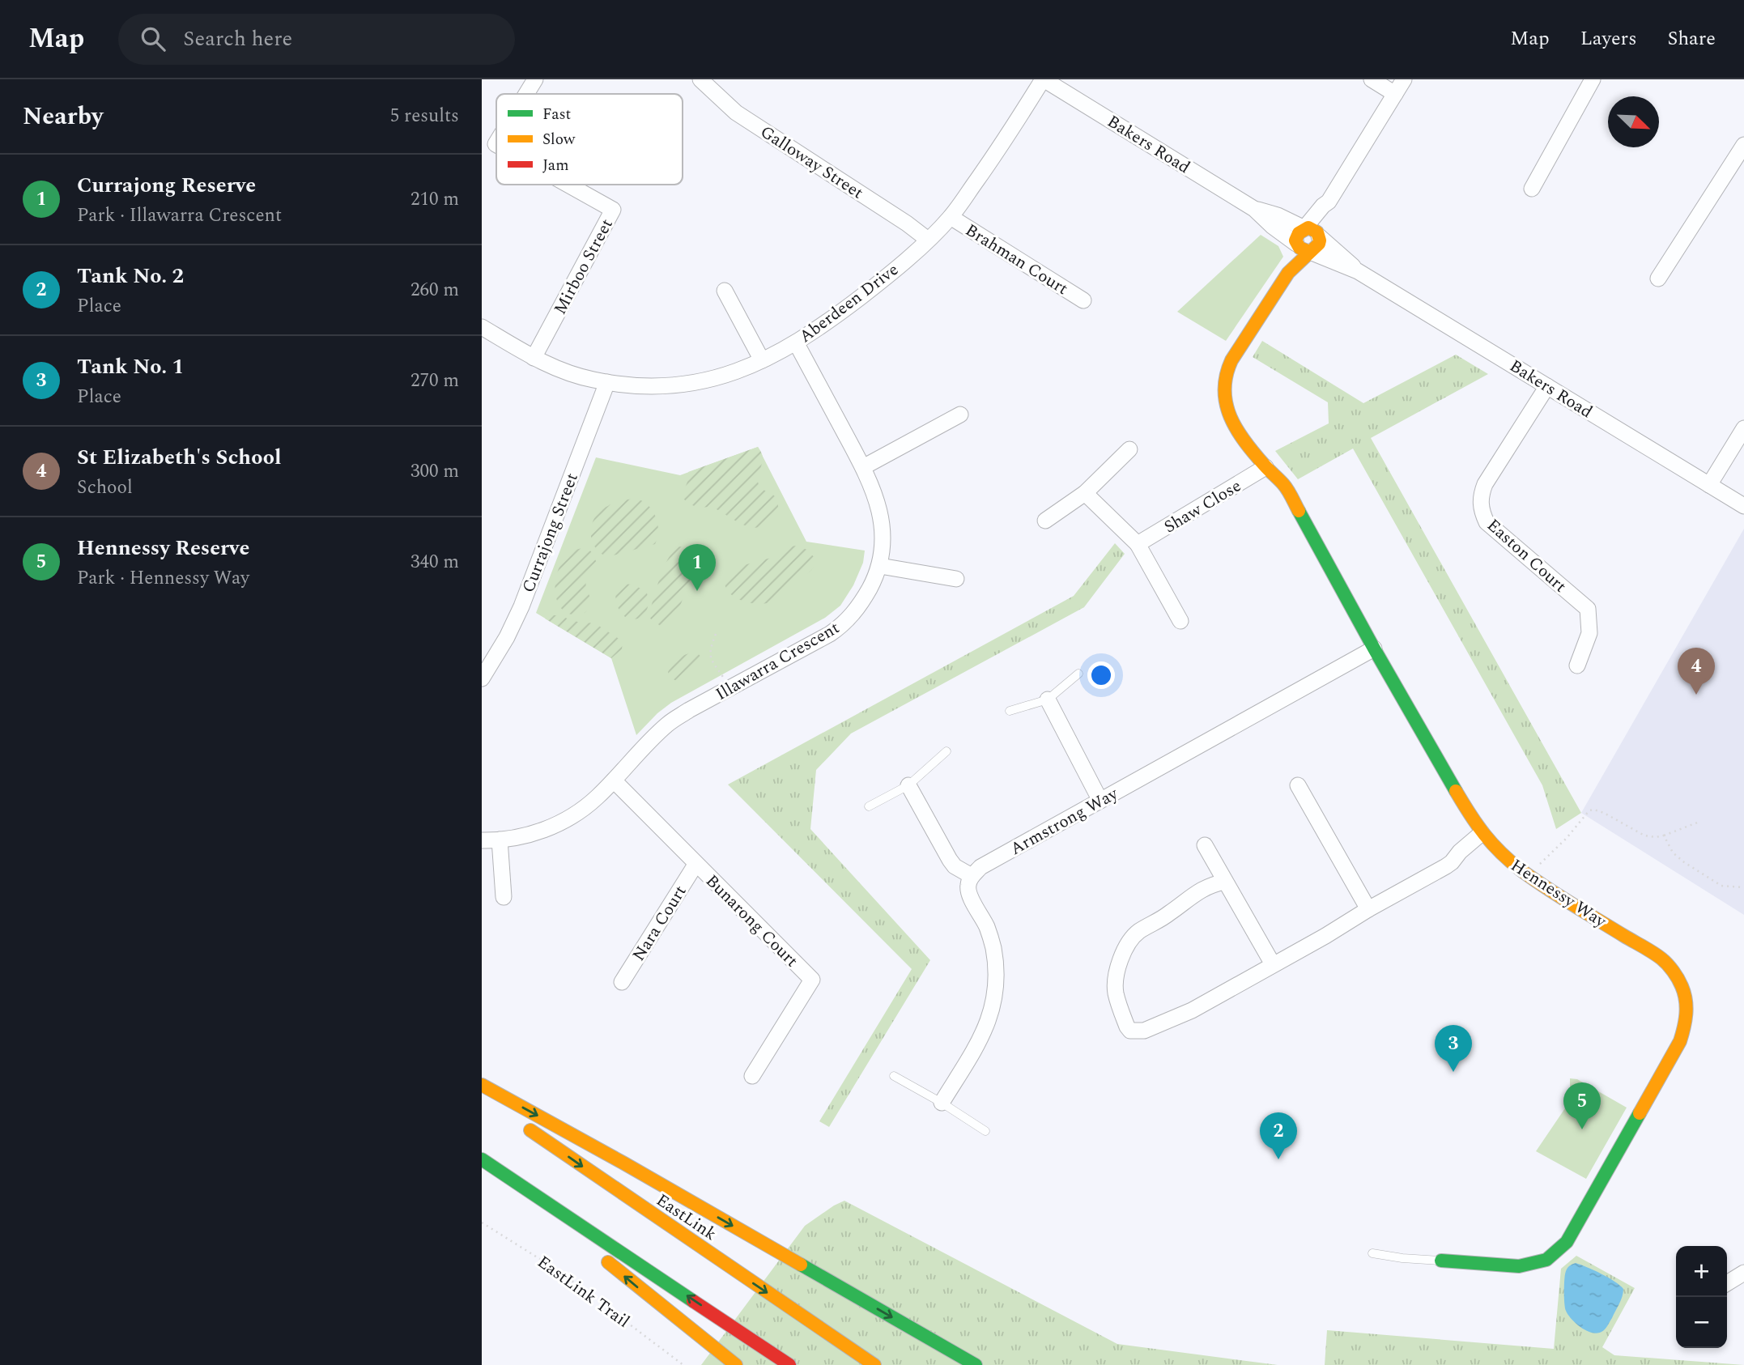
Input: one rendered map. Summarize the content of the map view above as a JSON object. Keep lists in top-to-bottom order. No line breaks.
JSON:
{"streets":{"main road":["Hennessy Way","EastLink"],"street":["Bakers Road","Galloway Street","Brahman Court","Mirboo Street","Aberdeen Drive","Shaw Close","Currajong Street","Easton Court","Illawarra Crescent","Armstrong Way","Bunarong Court","Nara Court"],"path":["EastLink Trail"]},"crossings":[["Bakers Road","Aberdeen Drive"],["Bakers Road","Easton Court"],["Bakers Road","Hennessy Way"],["Galloway Street","Aberdeen Drive"],["Brahman Court","Aberdeen Drive"],["Mirboo Street","Aberdeen Drive"],["Aberdeen Drive","Currajong Street"],["Aberdeen Drive","Illawarra Crescent"],["Shaw Close","Hennessy Way"],["Illawarra Crescent","Bunarong Court"],["Armstrong Way","Hennessy Way"],["Bunarong Court","Nara Court"]],"legend":["Fast","Slow","Jam"],"north":"bottom right","page":{"header":"Map","search":"Search here","nav":["Map","Layers","Share"],"heading":["Nearby","5 results"],"list":[{"mark":"1","name":"Currajong Reserve","note":"Park · Illawarra Crescent","value":"210 m"},{"mark":"2","name":"Tank No. 2","note":"Place","value":"260 m"},{"mark":"3","name":"Tank No. 1","note":"Place","value":"270 m"},{"mark":"4","name":"St Elizabeth's School","note":"School","value":"300 m"},{"mark":"5","name":"Hennessy Reserve","note":"Park · Hennessy Way","value":"340 m"}],"pins":["1","4","3","5","2"],"map_buttons":["+","−"]}}
